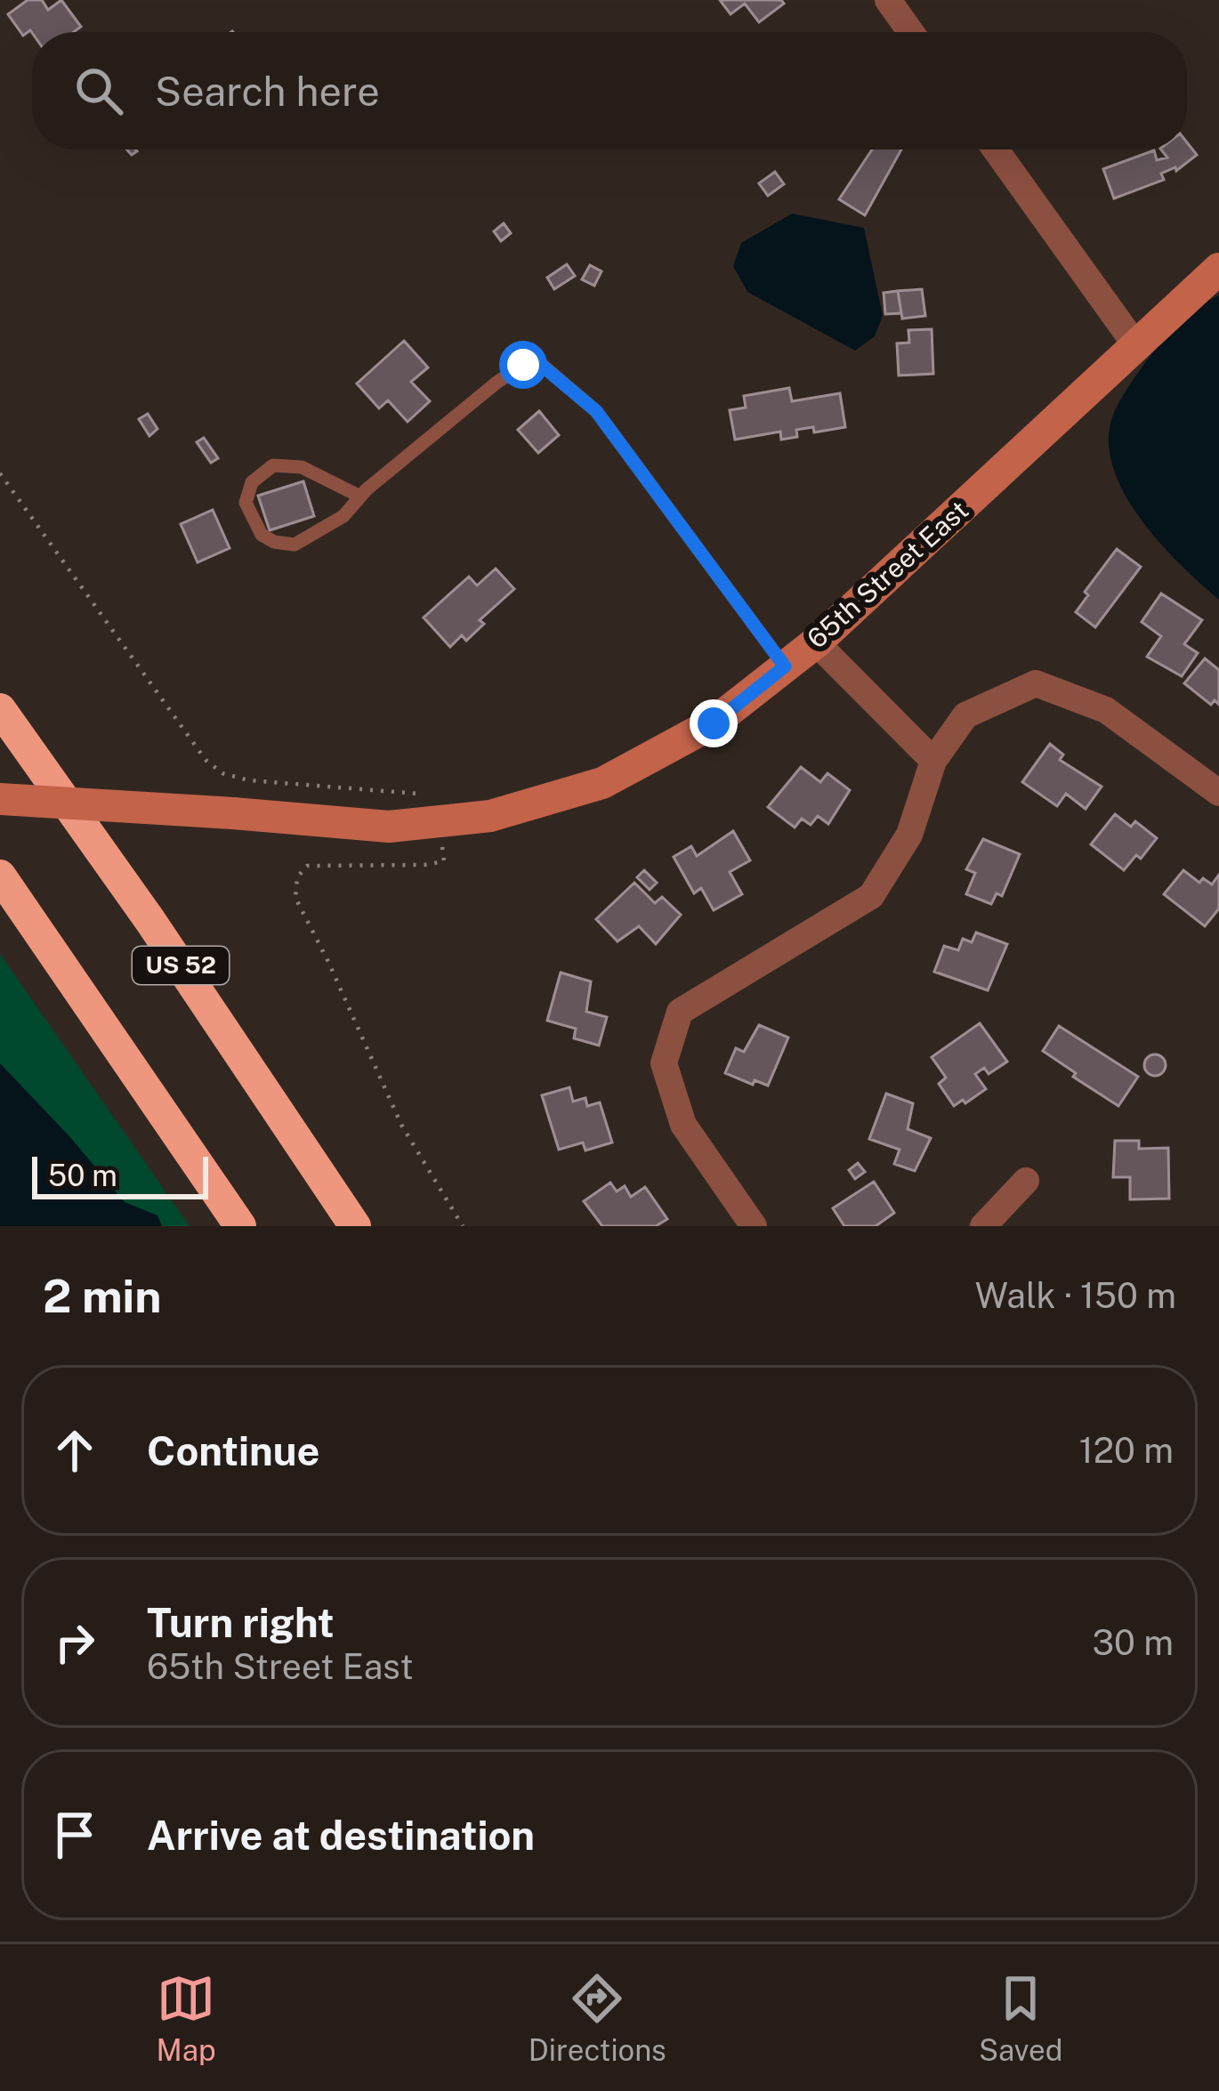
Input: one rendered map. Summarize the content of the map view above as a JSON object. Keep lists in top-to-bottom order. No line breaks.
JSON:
{"streets":{"highway":["US 52"],"street":["65th Street East"]},"scale_bar":"50 m","page":{"search":"Search here","scale":"50 m","heading":["2 min","Walk · 150 m"],"list":[["Continue","120 m"],["Turn right","65th Street East","30 m"],"Arrive at destination"],"nav":["Map","Directions","Saved"]}}
